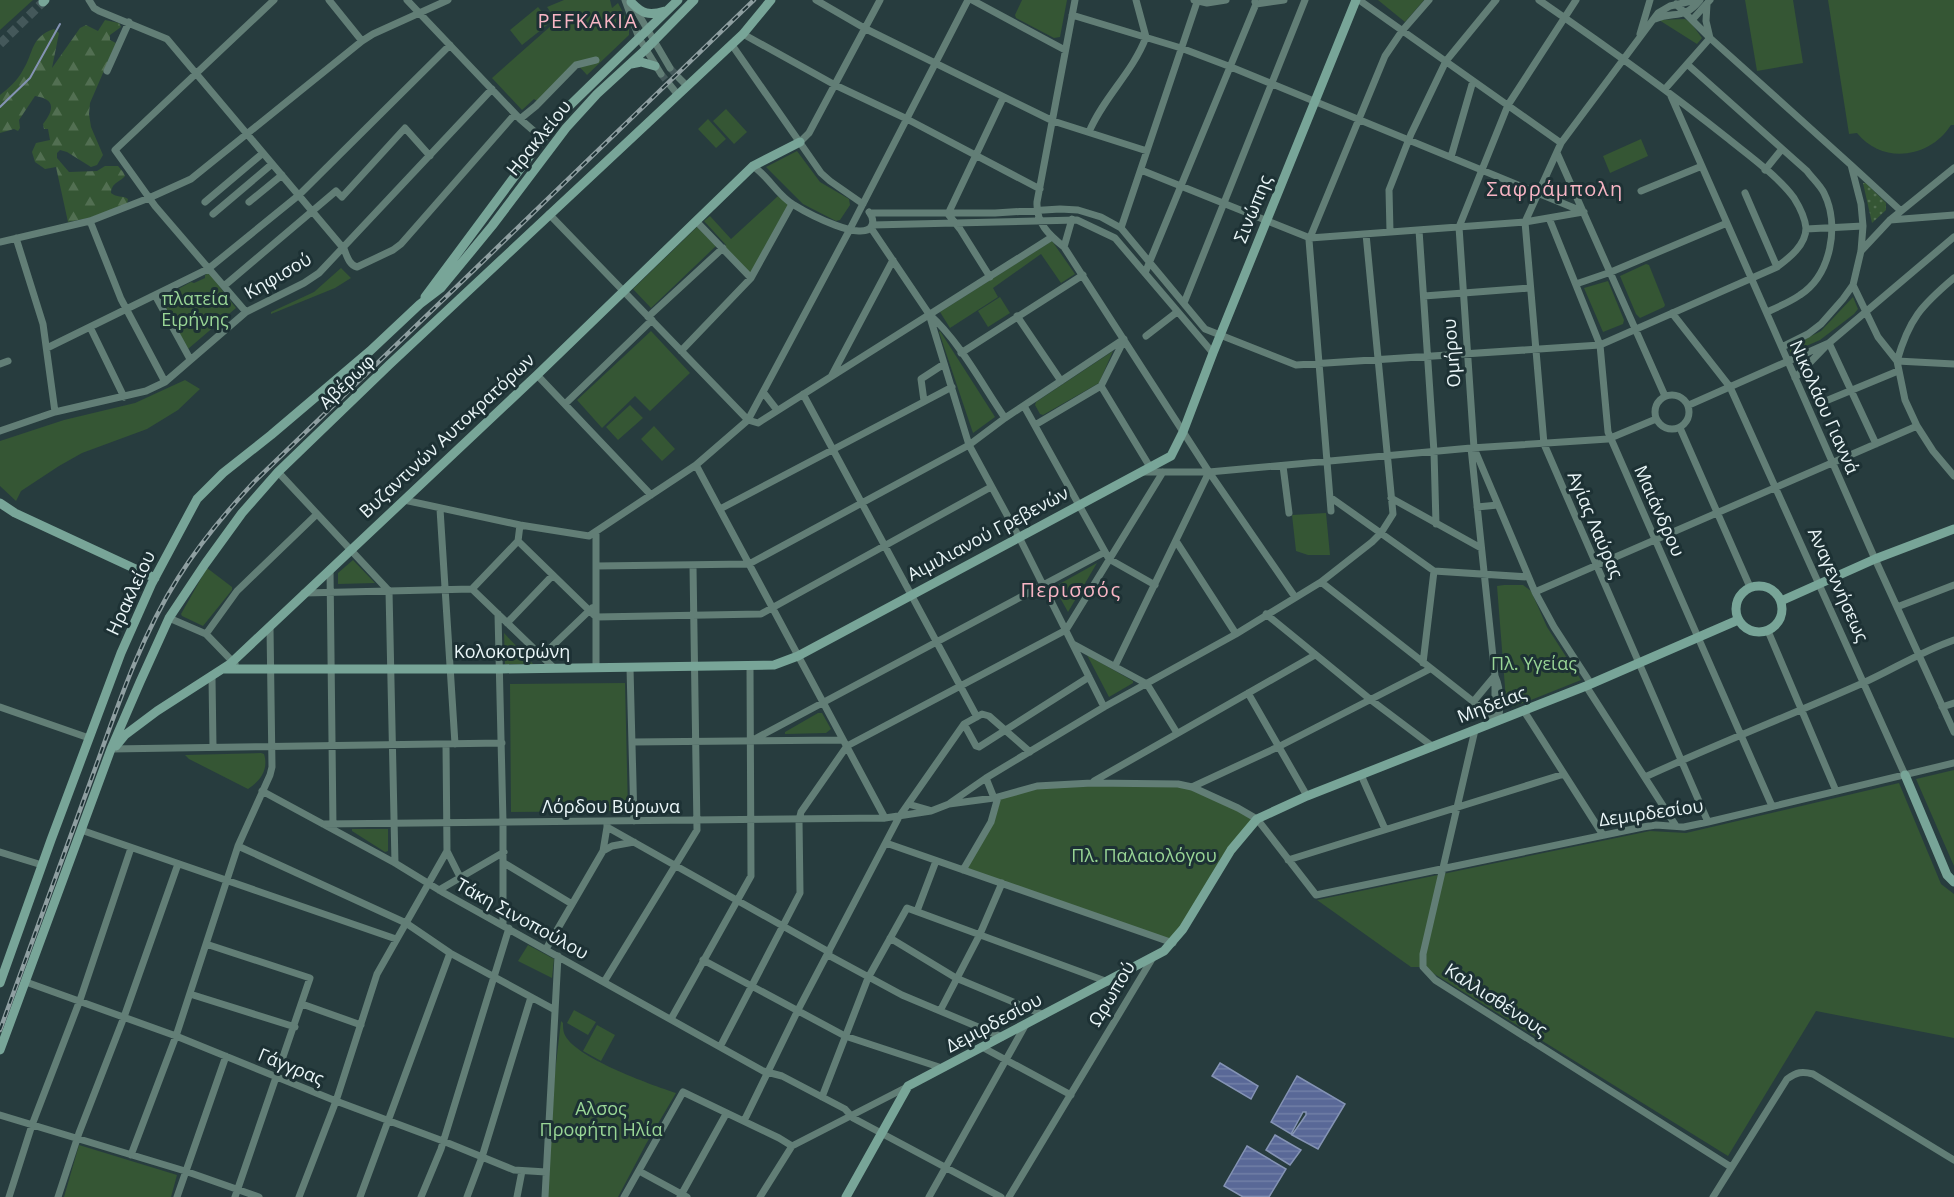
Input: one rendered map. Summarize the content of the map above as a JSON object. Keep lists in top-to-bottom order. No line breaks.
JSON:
{"streets":{"street":["Ηρακλείου","Σινώπης","Κηφισού","Ομήρου","Αβέρωφ","Νικολάου Γιαννά","Βυζαντινών Αυτοκρατόρων","Μαιάνδρου","Αγίας Λαύρας","Αιμιλιανού Γρεβενών","Αναγεννήσεως","Κολοκοτρώνη","Μηδείας","Λόρδου Βύρωνα","Δεμιρδεσίου","Τάκη Σινοπούλου","Ωρωπού","Καλλισθένους","Γάγγρας"]},"crossings":[["Ομήρου","Μηδείας"],["Ομήρου","Δεμιρδεσίου"],["Αβέρωφ","Βυζαντινών Αυτοκρατόρων"],["Βυζαντινών Αυτοκρατόρων","Κολοκοτρώνη"],["Μαιάνδρου","Μηδείας"],["Μαιάνδρου","Δεμιρδεσίου"],["Αγίας Λαύρας","Μηδείας"],["Αγίας Λαύρας","Δεμιρδεσίου"],["Αιμιλιανού Γρεβενών","Κολοκοτρώνη"],["Αναγεννήσεως","Δεμιρδεσίου"],["Μηδείας","Ωρωπού"],["Μηδείας","Καλλισθένους"],["Λόρδου Βύρωνα","Τάκη Σινοπούλου"],["Δεμιρδεσίου","Τάκη Σινοπούλου"],["Δεμιρδεσίου","Ωρωπού"],["Δεμιρδεσίου","Καλλισθένους"]],"districts":["PEFKAKIA","Σαφράμπολη","Περισσός"],"parks":["πλατεία Ειρήνης","Πλ. Υγείας","Πλ. Παλαιολόγου","Αλσος Προφήτη Ηλία"]}
